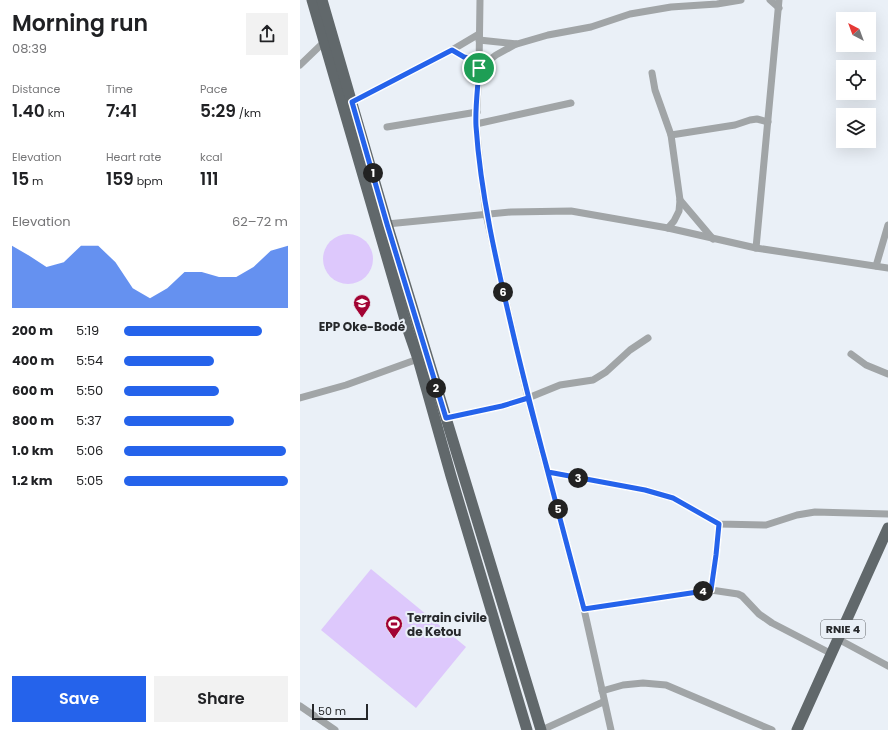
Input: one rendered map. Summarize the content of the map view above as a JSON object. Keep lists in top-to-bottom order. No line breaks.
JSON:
{"streets":{"main road":["RNIE 4"]},"places":{"school or university":["EPP Oke-Bodé"],"sports":["Terrain civile de Ketou"]},"scale_bar":"50 m","north":"top left","page":{"heading":["Morning run","08:39"],"stats":[["Distance","1.40 km"],["Time","7:41"],["Pace","5:29 /km"],["Elevation","15 m"],["Heart rate","159 bpm"],["kcal","111"]],"pins":["1","6","2","3","5","4"],"chart":["Elevation","62–72 m"],"list":[{"name":"200 m","note":"5:19"},{"name":"400 m","note":"5:54"},{"name":"600 m","note":"5:50"},{"name":"800 m","note":"5:37"},{"name":"1.0 km","note":"5:06"},{"name":"1.2 km","note":"5:05"}],"buttons":["Save","Share"],"scale":"50 m"}}
